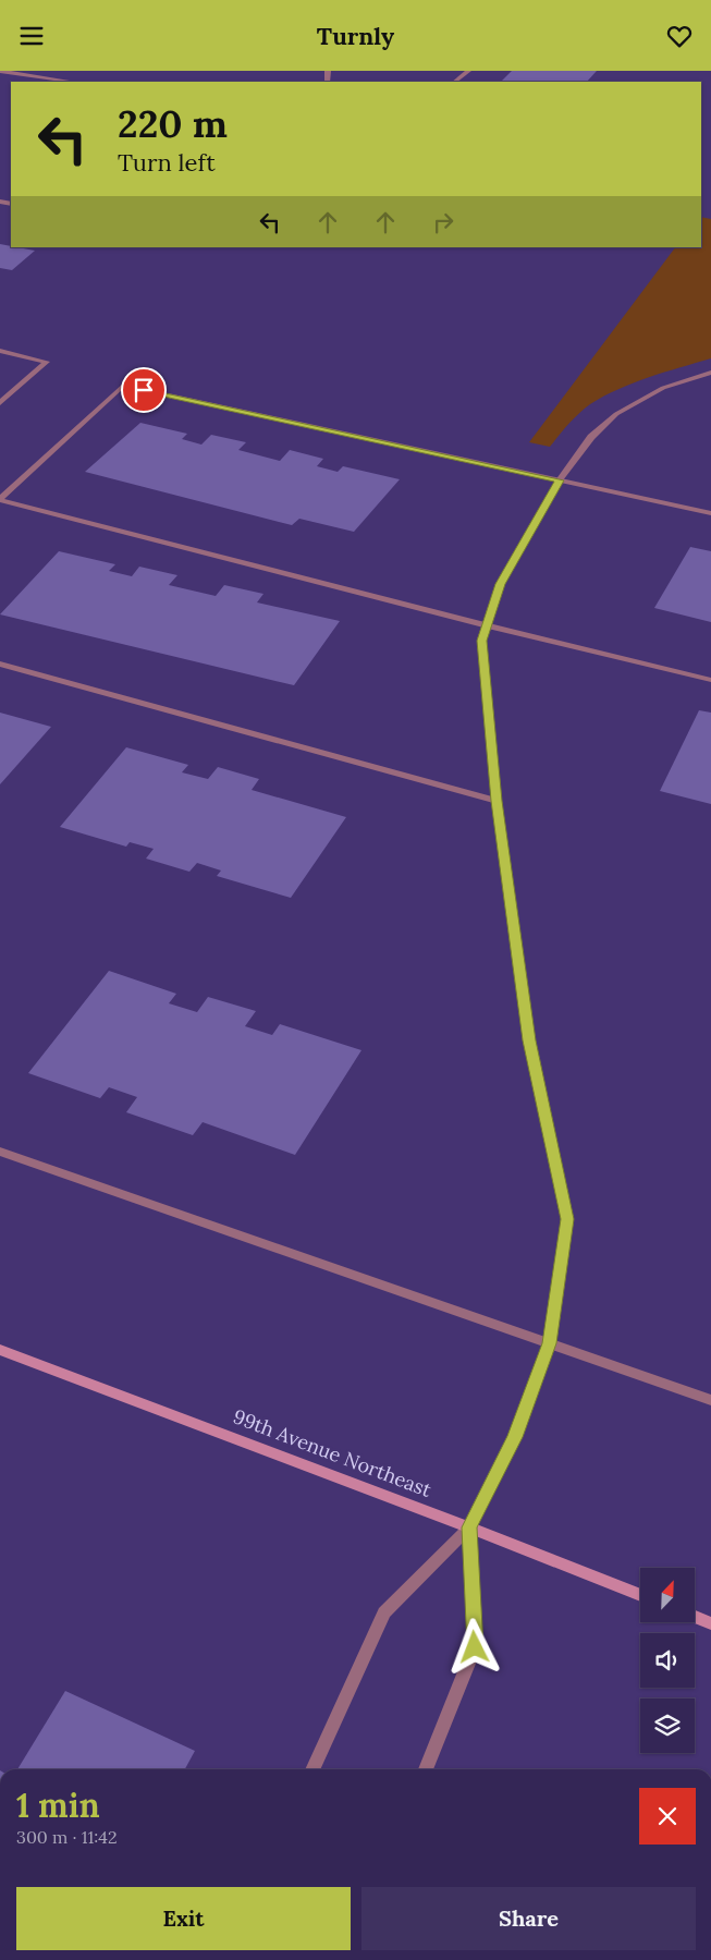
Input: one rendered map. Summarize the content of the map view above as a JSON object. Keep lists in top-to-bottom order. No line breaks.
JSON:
{"streets":{"street":["99th Avenue Northeast"]},"north":"top right","page":{"header":"Turnly","turn":["220 m","Turn left"],"heading":["1 min","300 m · 11:42"],"buttons":["Exit","Share"]}}
